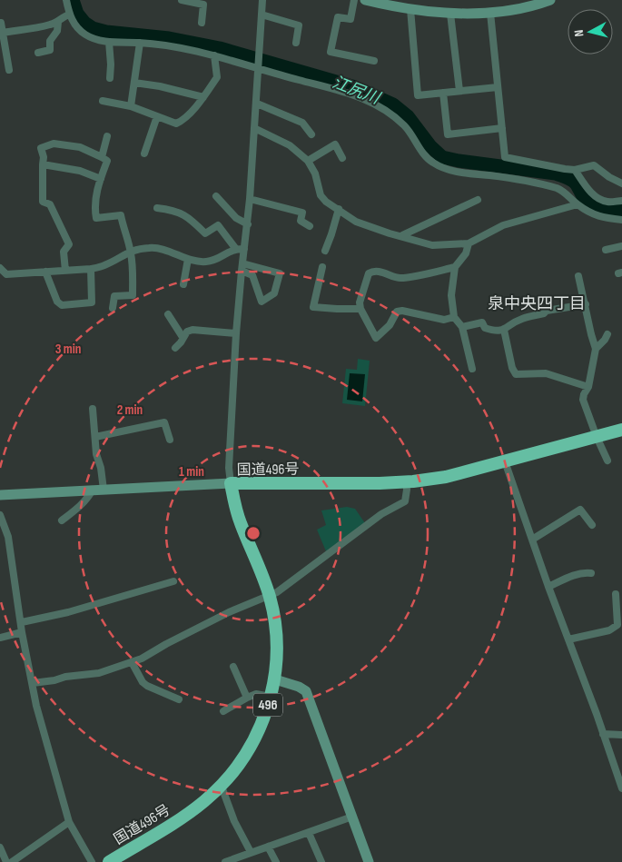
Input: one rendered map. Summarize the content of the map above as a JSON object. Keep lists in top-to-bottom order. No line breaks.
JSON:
{"streets":{"highway":["国道496号","496"]},"districts":["泉中央四丁目"],"water":["江尻川"],"north":"left","rings":["3 min","2 min","1 min"]}
